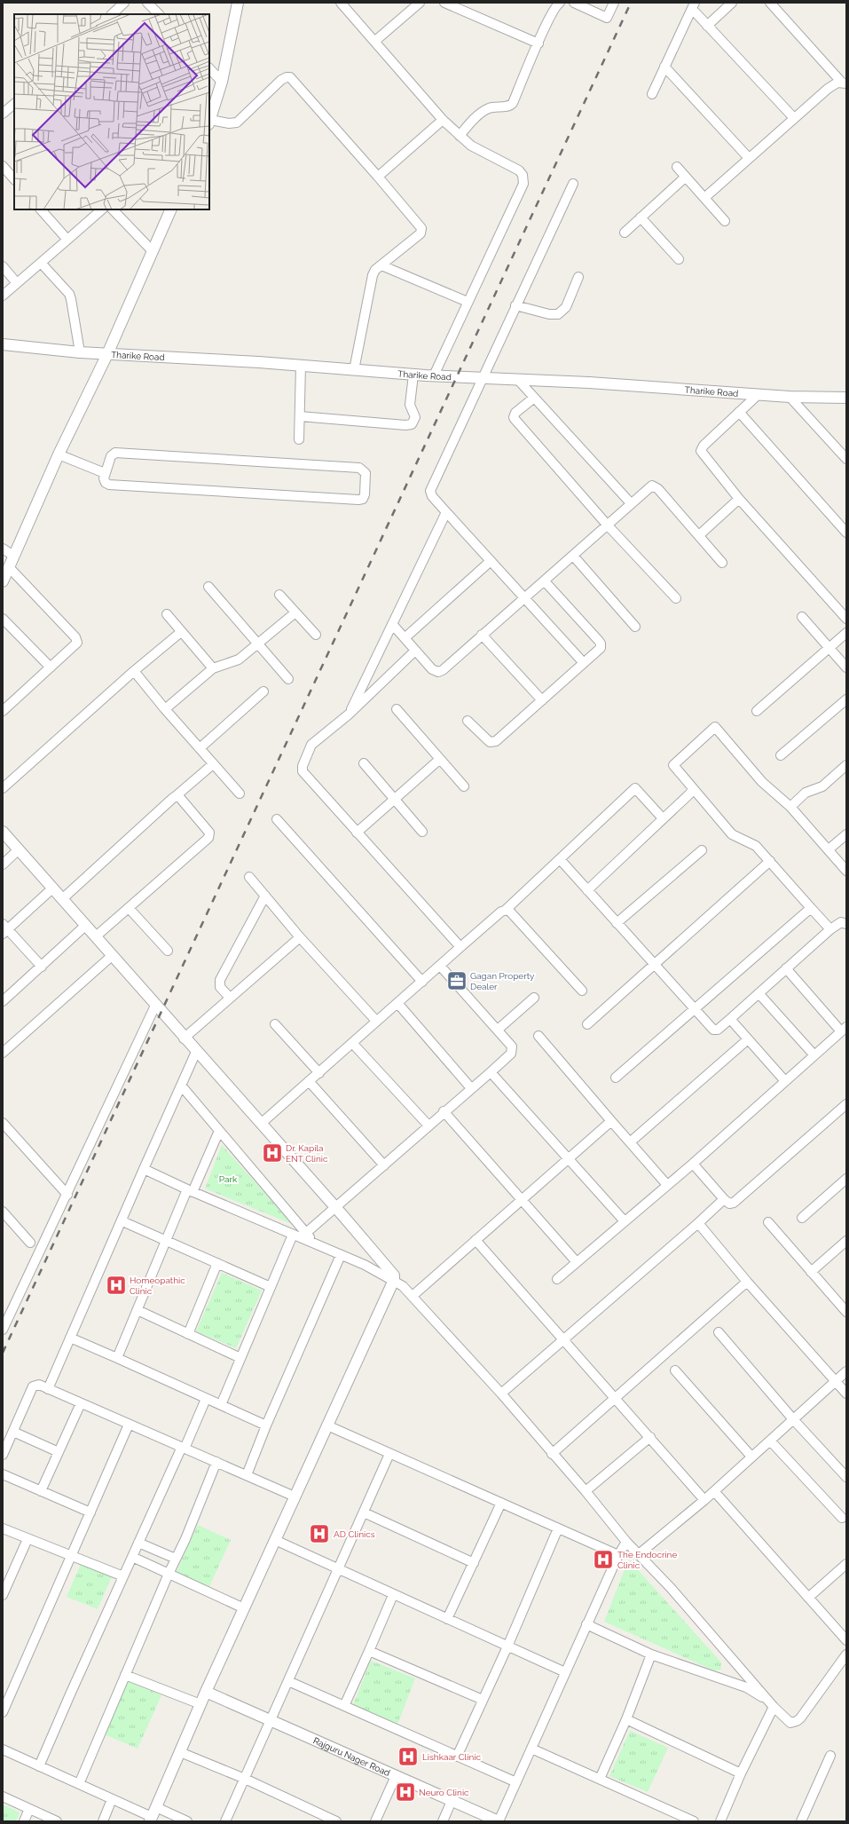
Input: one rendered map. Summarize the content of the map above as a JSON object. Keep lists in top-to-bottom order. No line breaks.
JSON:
{"streets":{"street":["Tharike Road","Rajguru Nager Road"]},"parks":["Park"],"places":{"office":["Gagan Property Dealer"],"hospital":["Dr. Kapila ENT Clinic","Homeopathic Clinic","AD Clinics","The Endocrine Clinic","Lishkaar Clinic","Neuro Clinic"]}}
